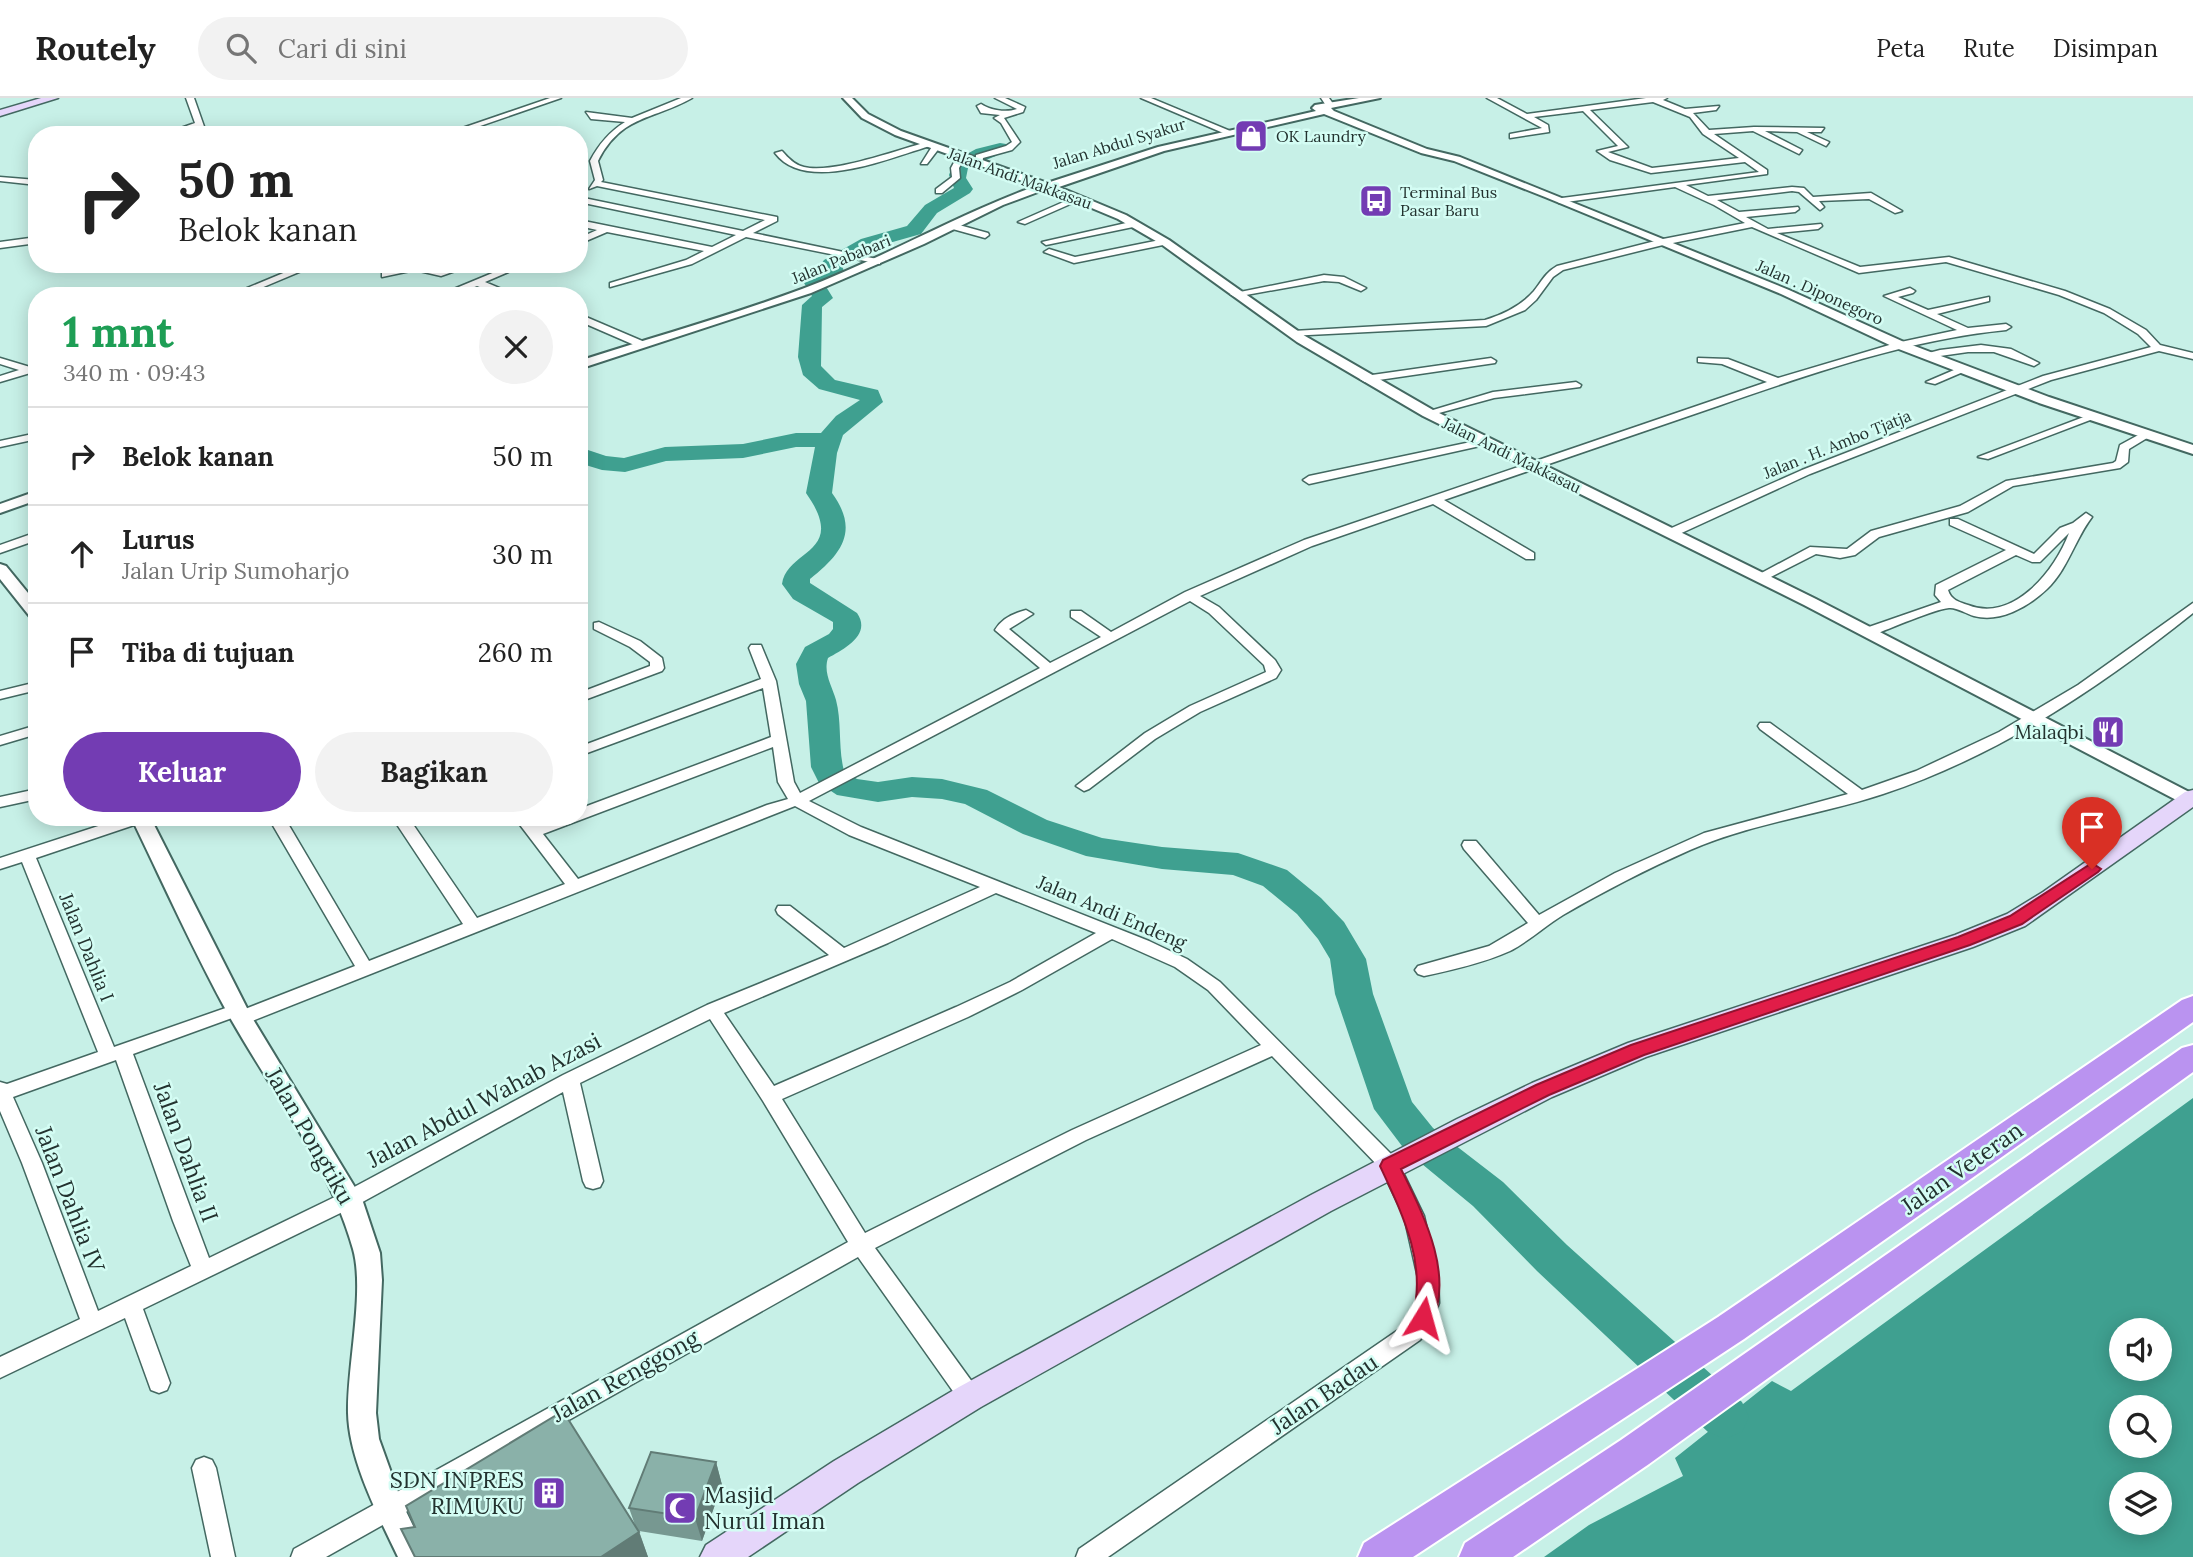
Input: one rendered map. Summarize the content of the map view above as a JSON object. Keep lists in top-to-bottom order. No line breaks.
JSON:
{"streets":{"highway":["Jalan Veteran"],"street":["Jalan Abdul Syakur","Jalan Andi Makkasau","Jalan Pababari","Jalan . Diponegoro","Jalan . H. Ambo Tjatja","Jalan Andi Endeng","Jalan Dahlia I","Jalan Abdul Wahab Azasi","Jalan Pongtiku","Jalan Dahlia II","Jalan Dahlia IV","Jalan Renggong","Jalan Badau"]},"crossings":[["Jalan Abdul Syakur","Jalan Andi Makkasau"],["Jalan Abdul Syakur","Jalan Pababari"],["Jalan Abdul Syakur","Jalan . Diponegoro"],["Jalan Andi Makkasau","Jalan Pababari"],["Jalan Andi Makkasau","Jalan . H. Ambo Tjatja"],["Jalan . Diponegoro","Jalan . H. Ambo Tjatja"],["Jalan Andi Endeng","Jalan Abdul Wahab Azasi"],["Jalan Andi Endeng","Jalan Renggong"],["Jalan Andi Endeng","Jalan Badau"],["Jalan Dahlia I","Jalan Dahlia II"],["Jalan Abdul Wahab Azasi","Jalan Pongtiku"],["Jalan Abdul Wahab Azasi","Jalan Dahlia II"],["Jalan Abdul Wahab Azasi","Jalan Dahlia IV"],["Jalan Pongtiku","Jalan Renggong"]],"places":{"shop":["OK Laundry"],"bus stop":["Terminal Bus Pasar Baru"],"restaurant":["Malaqbi"],"building":["SDN INPRES RIMUKU"],"mosque":["Masjid Nurul Iman"]},"page":{"header":"Routely","search":"Cari di sini","nav":["Peta","Rute","Disimpan"],"turn":["50 m","Belok kanan"],"heading":["1 mnt","340 m · 09:43"],"list":[{"name":"Belok kanan","value":"50 m"},{"name":"Lurus","note":"Jalan Urip Sumoharjo","value":"30 m"},{"name":"Tiba di tujuan","value":"260 m"}],"buttons":["Keluar","Bagikan"]}}
